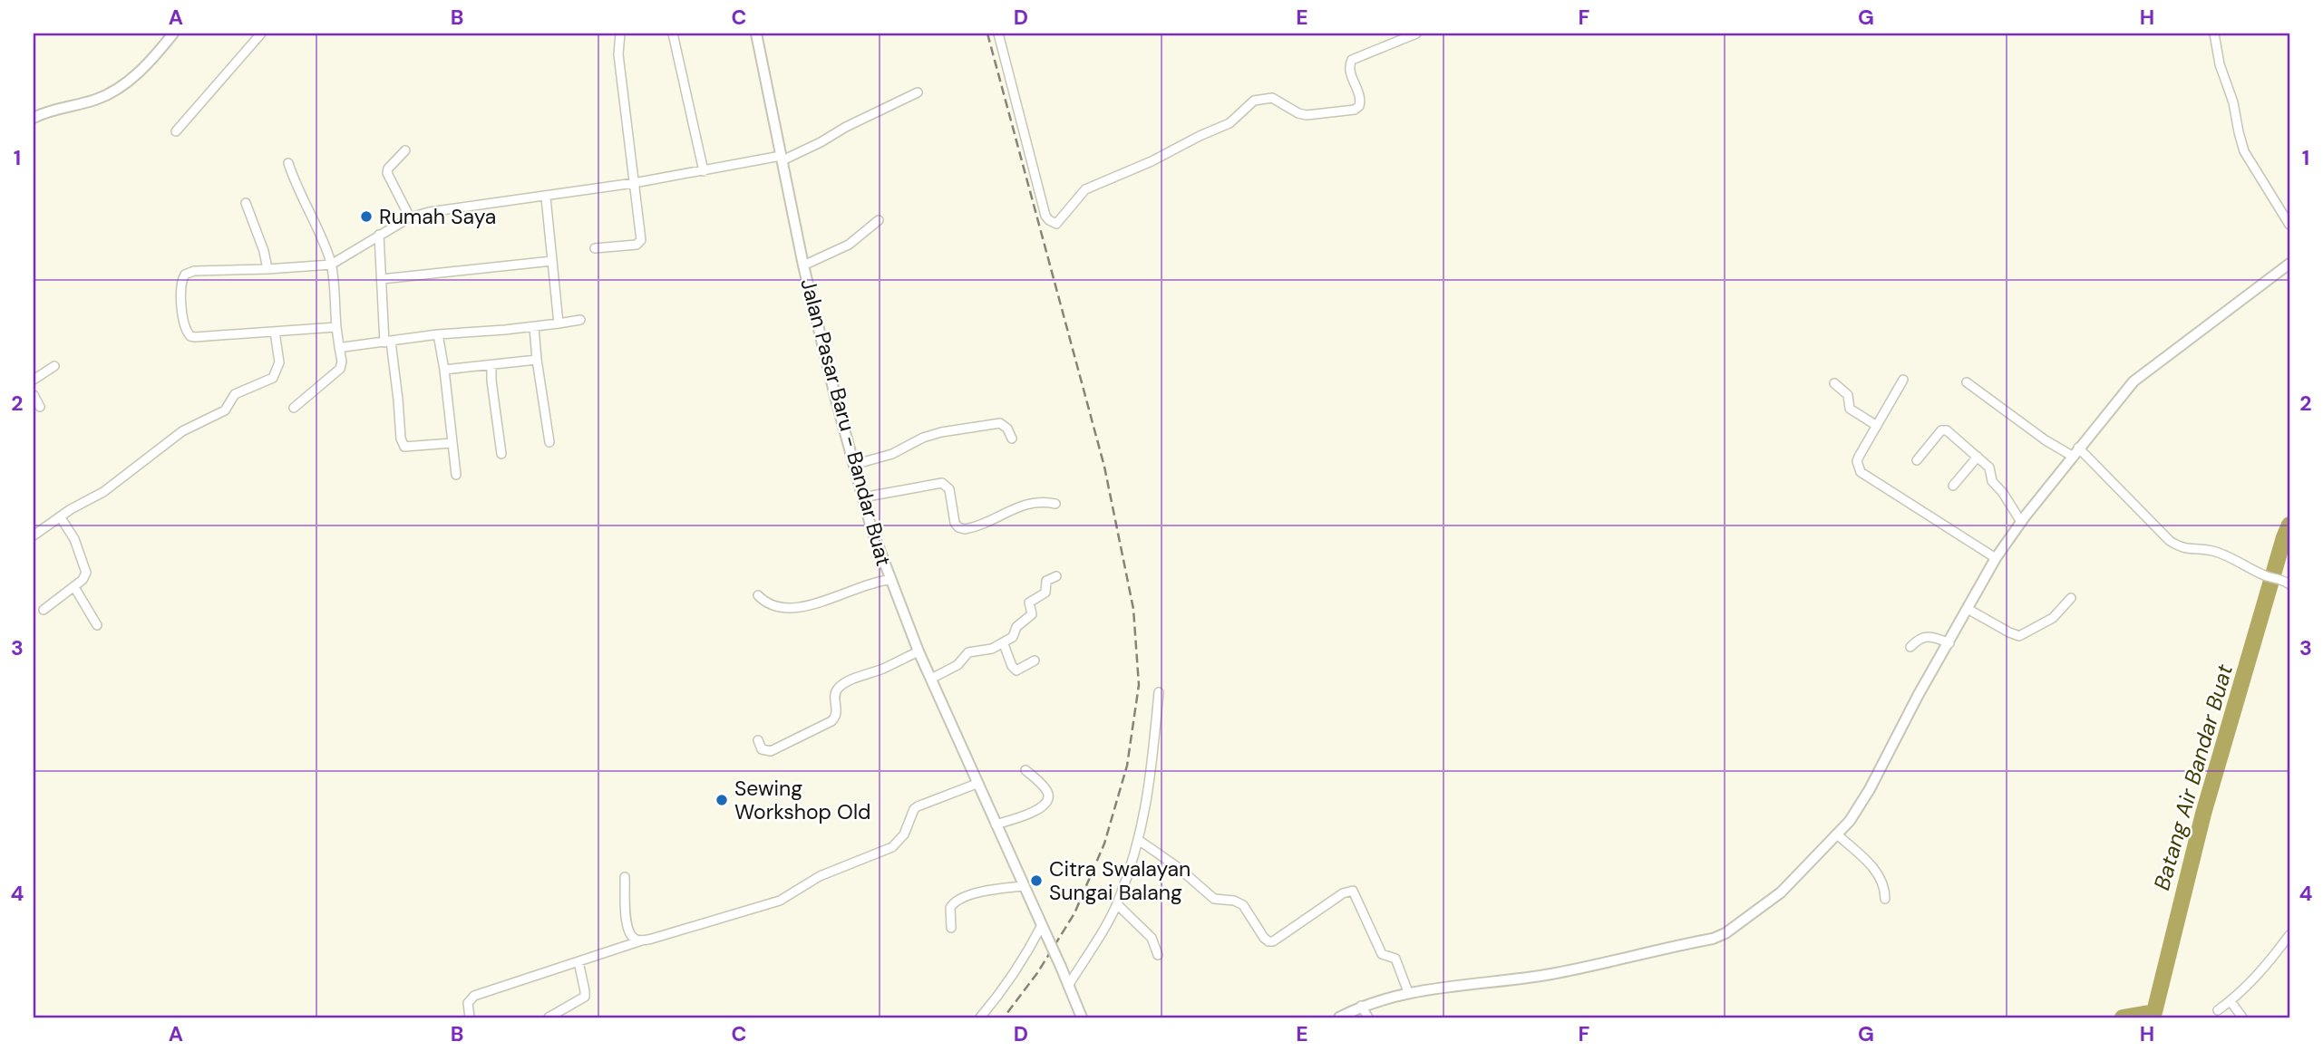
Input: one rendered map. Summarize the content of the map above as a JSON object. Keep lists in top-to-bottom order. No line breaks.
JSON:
{"streets":{"street":["Jalan Pasar Baru - Bandar Buat"]},"water":["Batang Air Bandar Buat"],"places":["Rumah Saya","Sewing Workshop Old","Citra Swalayan Sungai Balang"],"grid":{"columns":["A","B","C","D","E","F","G","H"],"rows":["1","2","3","4"]}}
